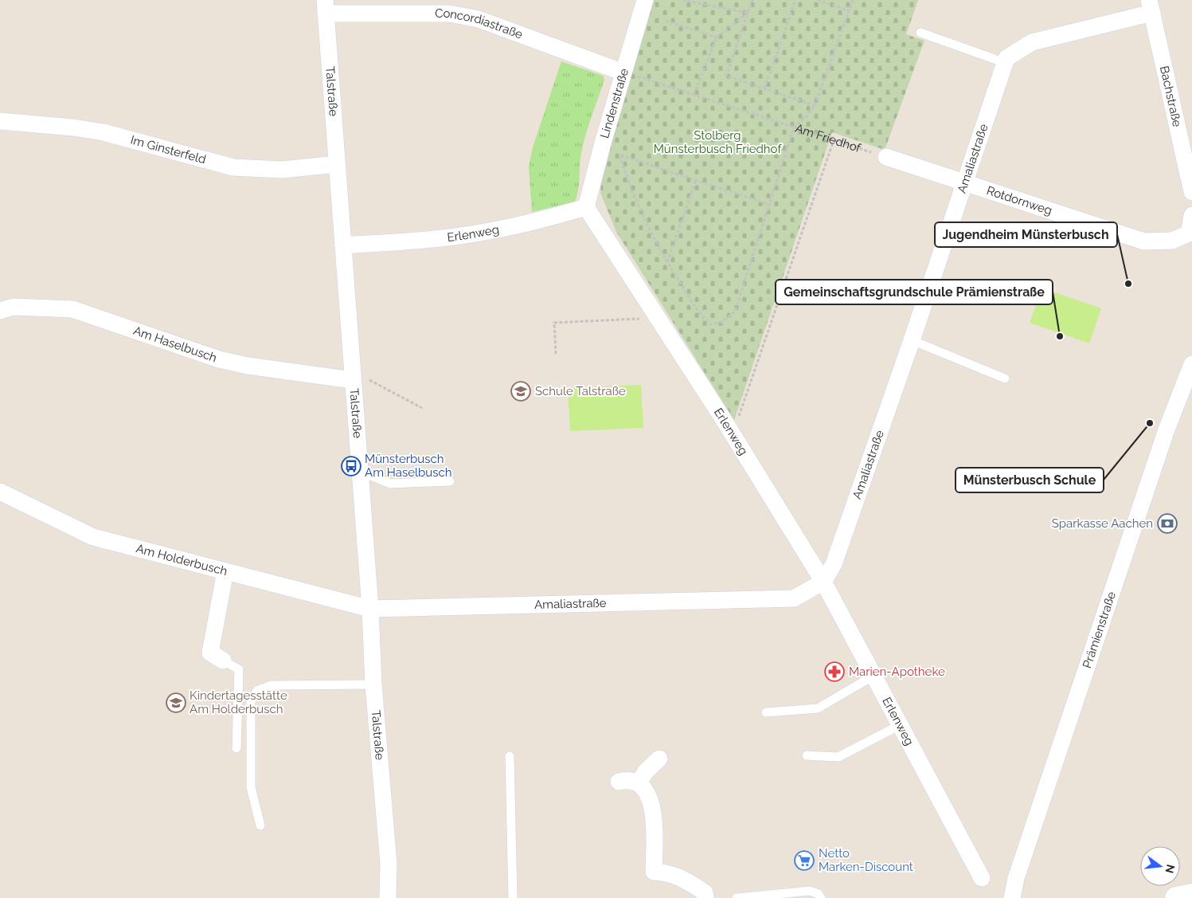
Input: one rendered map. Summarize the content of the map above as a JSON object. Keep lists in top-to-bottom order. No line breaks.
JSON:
{"streets":{"street":["Concordiastraße","Talstraße","Bachstraße","Lindenstraße","Im Ginsterfeld","Amaliastraße","Rotdornweg","Erlenweg","Am Haselbusch","Am Holderbusch","Prämienstraße"],"path":["Am Friedhof"]},"crossings":[["Concordiastraße","Talstraße"],["Concordiastraße","Lindenstraße"],["Concordiastraße","Am Friedhof"],["Talstraße","Im Ginsterfeld"],["Talstraße","Amaliastraße"],["Talstraße","Erlenweg"],["Talstraße","Am Haselbusch"],["Talstraße","Am Holderbusch"],["Lindenstraße","Am Friedhof"],["Lindenstraße","Erlenweg"],["Amaliastraße","Rotdornweg"],["Amaliastraße","Erlenweg"],["Amaliastraße","Am Holderbusch"]],"parks":["Stolberg Münsterbusch Friedhof"],"places":{"other":["Jugendheim Münsterbusch","Gemeinschaftsgrundschule Prämienstraße","Münsterbusch Schule"],"school or university":["Schule Talstraße","Kindertagesstätte Am Holderbusch"],"bus stop":["Münsterbusch Am Haselbusch"],"bank":["Sparkasse Aachen"],"pharmacy":["Marien-Apotheke"],"supermarket":["Netto Marken-Discount"]},"north":"right"}
